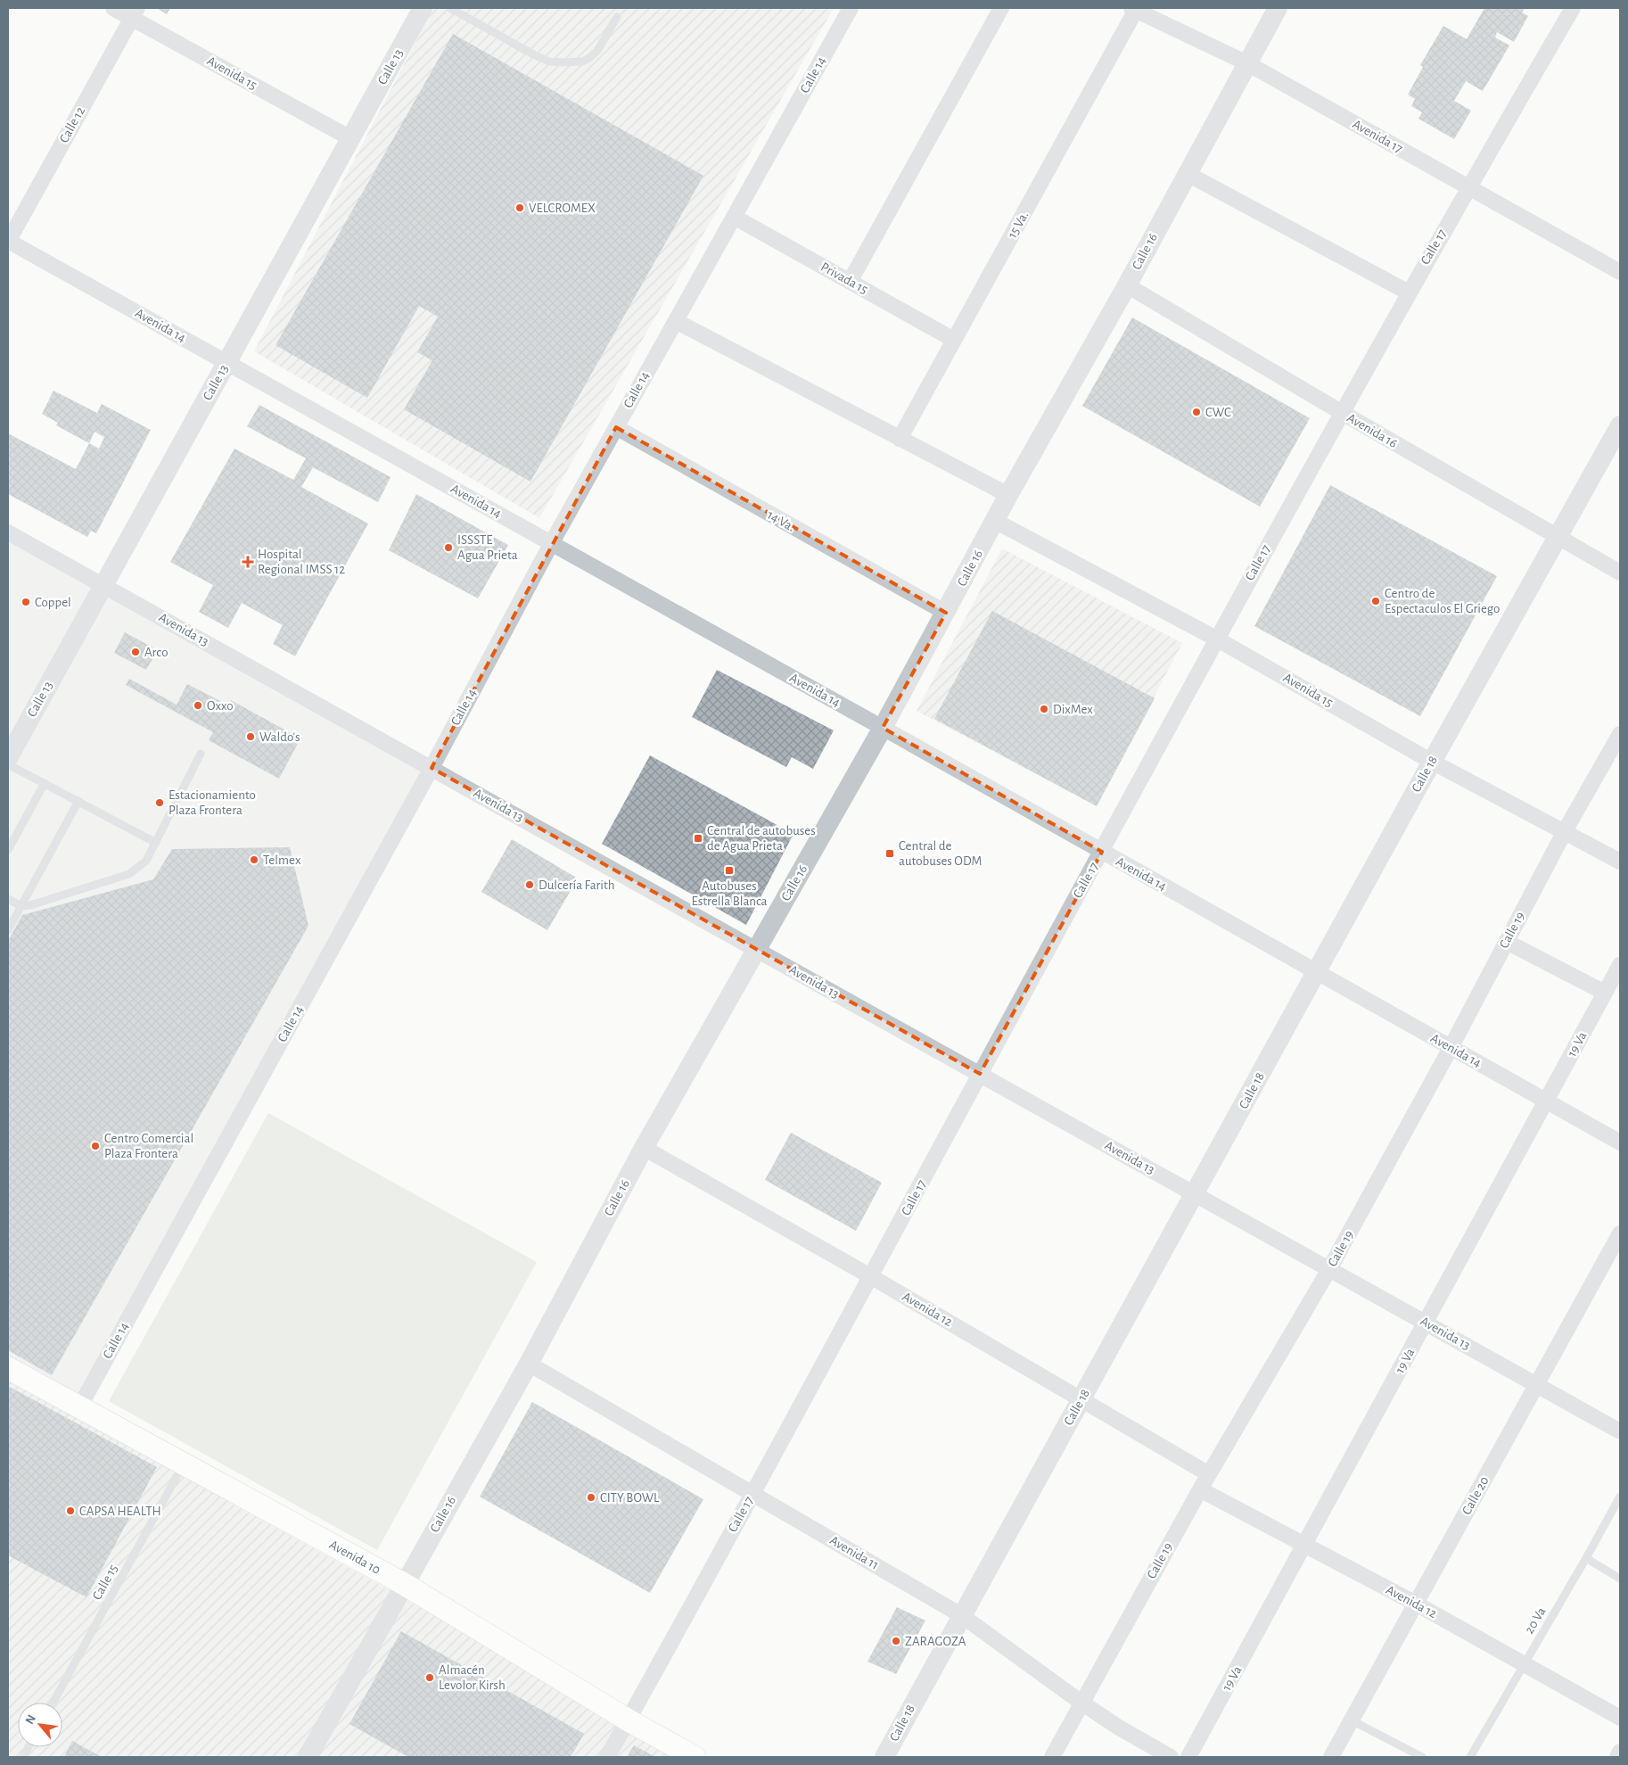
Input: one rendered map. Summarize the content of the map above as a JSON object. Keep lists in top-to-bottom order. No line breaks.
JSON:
{"streets":{"main road":["Avenida 10"],"street":["Calle 13","Avenida 15","Calle 14","Calle 12","Avenida 17","15 Va.","Calle 17","Calle 16","Privada 15","Avenida 14","Avenida 16","14 Va.","Avenida 13","Calle 18","Calle 19","19 Va","Avenida 12","Calle 20","Avenida 11"],"lane":["Calle 15","20 Va"]},"crossings":[["Calle 13","Avenida 15"],["Calle 13","Avenida 14"],["Calle 13","Avenida 13"],["Avenida 15","Calle 12"],["Avenida 15","Calle 17"],["Avenida 15","Calle 16"],["Avenida 15","Calle 18"],["Avenida 15","Calle 19"],["Calle 14","Privada 15"],["Calle 14","Avenida 14"],["Calle 14","14 Va."],["Calle 14","Avenida 13"],["Calle 14","Avenida 10"],["Calle 12","Avenida 14"],["Avenida 17","15 Va."],["Avenida 17","Calle 17"],["Avenida 17","Calle 16"],["15 Va.","Privada 15"],["Calle 17","Avenida 14"],["Calle 17","Avenida 16"],["Calle 17","Avenida 13"],["Calle 17","Avenida 12"],["Calle 17","Avenida 11"],["Calle 17","Avenida 10"],["Calle 16","Avenida 14"],["Calle 16","Avenida 16"],["Calle 16","14 Va."],["Calle 16","Avenida 13"],["Calle 16","Avenida 12"],["Calle 16","Avenida 11"],["Calle 16","Avenida 10"],["Avenida 14","Calle 18"],["Avenida 14","Calle 19"],["Avenida 14","19 Va"],["Avenida 16","Calle 18"],["Avenida 13","Calle 18"],["Avenida 13","Calle 19"],["Avenida 13","19 Va"],["Avenida 13","Calle 20"],["Calle 18","Avenida 12"],["Calle 18","Avenida 11"],["Calle 19","Avenida 12"],["Calle 19","Avenida 11"],["19 Va","Avenida 12"],["Avenida 12","Calle 20"],["Avenida 12","20 Va"],["Avenida 10","Calle 15"]],"places":{"other":["VELCROMEX","CWC","ISSSTE Agua Prieta","Centro de Espectaculos El Griego","Coppel","Arco","Oxxo","DixMex","Waldo's","Estacionamiento Plaza Frontera","Telmex","Dulcería Farith","Centro Comercial Plaza Frontera","CITY BOWL","CAPSA HEALTH","ZARAGOZA","Almacén Levolor Kirsh"],"health":["Hospital Regional IMSS 12"],"transit":["Central de autobuses de Agua Prieta","Central de autobuses ODM","Autobuses Estrella Blanca"]},"north":"top left"}
